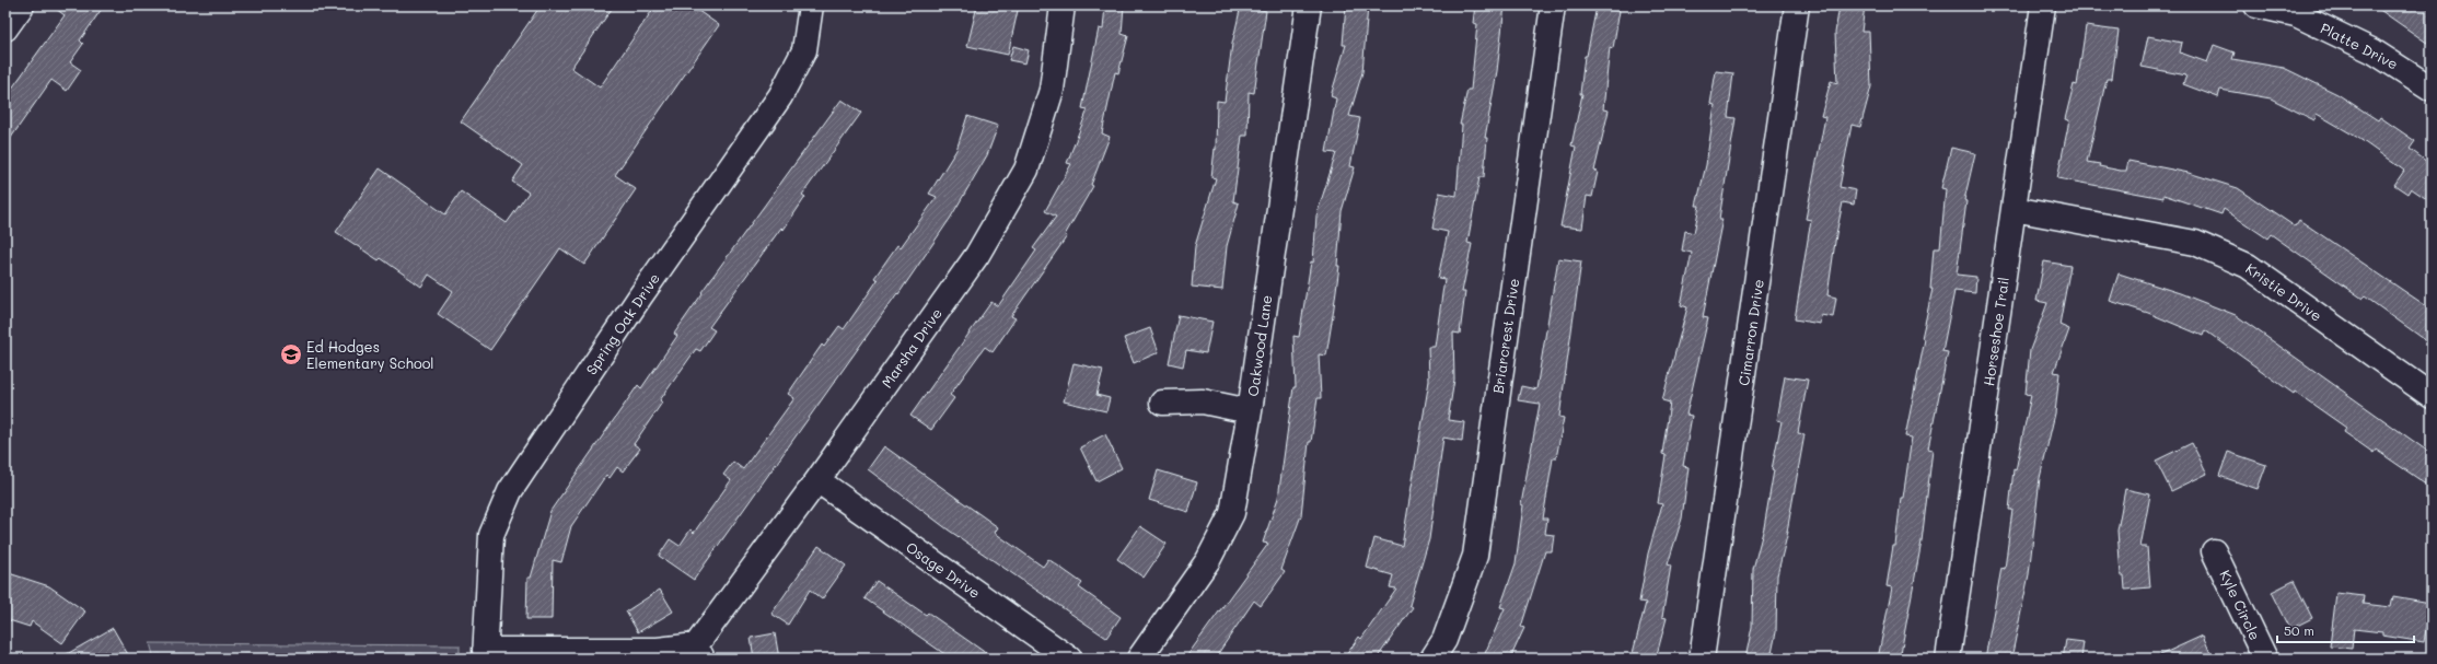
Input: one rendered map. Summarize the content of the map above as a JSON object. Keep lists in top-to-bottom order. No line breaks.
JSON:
{"streets":{"street":["Platte Drive","Kristie Drive","Spring Oak Drive","Horseshoe Trail","Cimarron Drive","Briarcrest Drive","Oakwood Lane","Marsha Drive","Osage Drive","Kyle Circle"]},"crossings":[["Kristie Drive","Horseshoe Trail"],["Marsha Drive","Osage Drive"]],"places":{"school or university":["Ed Hodges Elementary School"]},"scale_bar":"50 m"}
